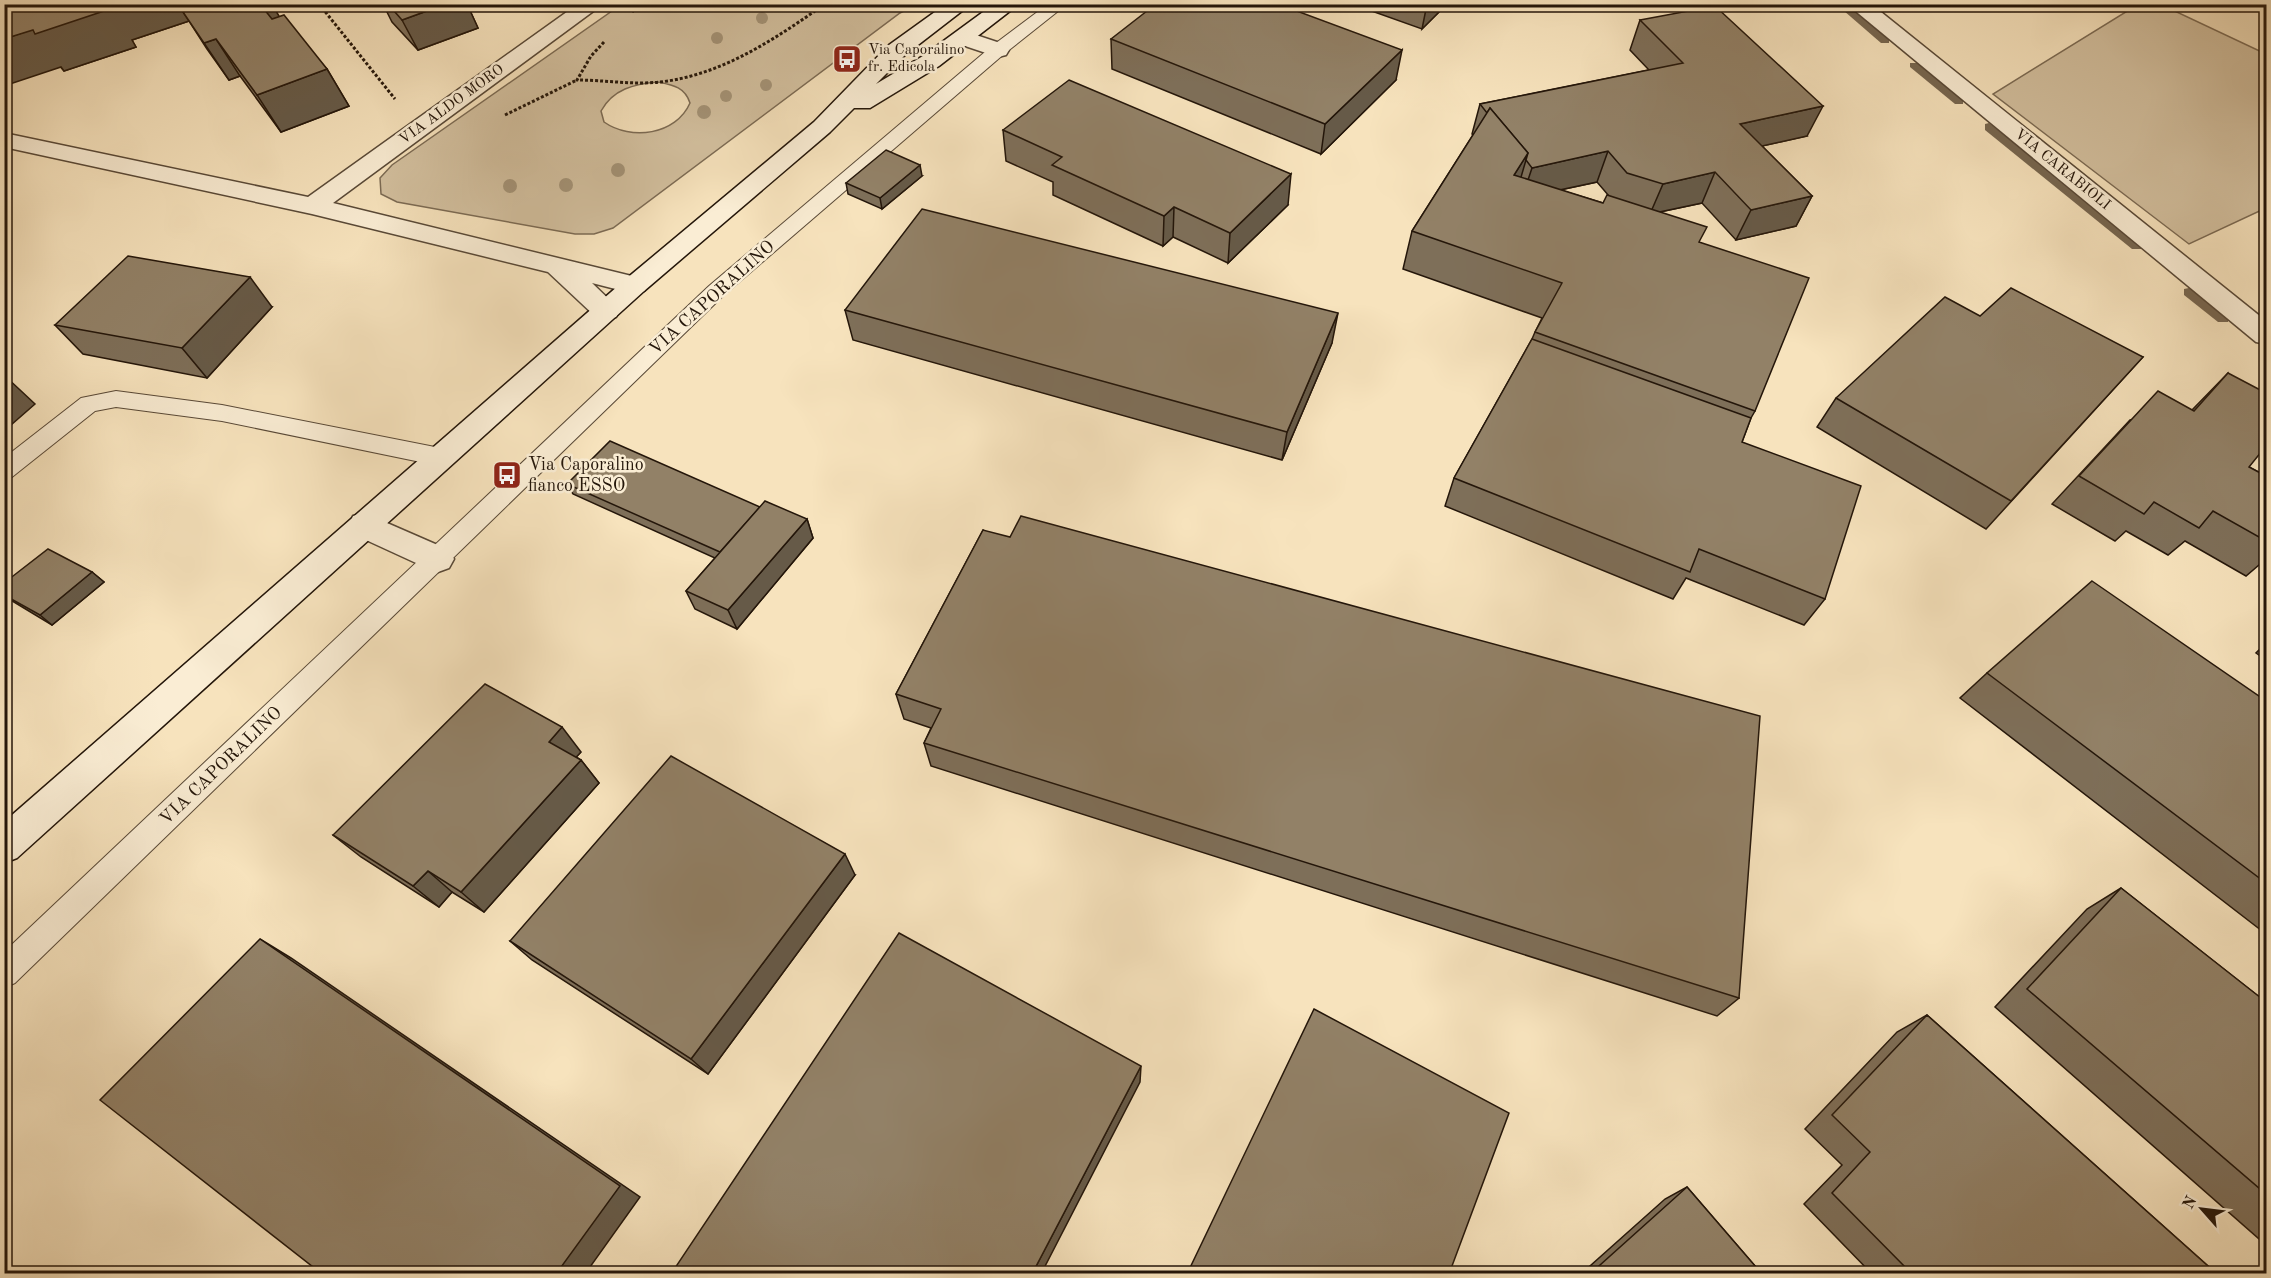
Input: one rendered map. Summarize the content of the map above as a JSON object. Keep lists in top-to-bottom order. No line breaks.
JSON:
{"streets":{"street":["VIA ALDO MORO","VIA CARABIOLI"],"lane":["VIA CAPORALINO"]},"places":{"bus stop":["Via Caporalino fr. Edicola","Via Caporalino fianco ESSO"]},"north":"top left"}
